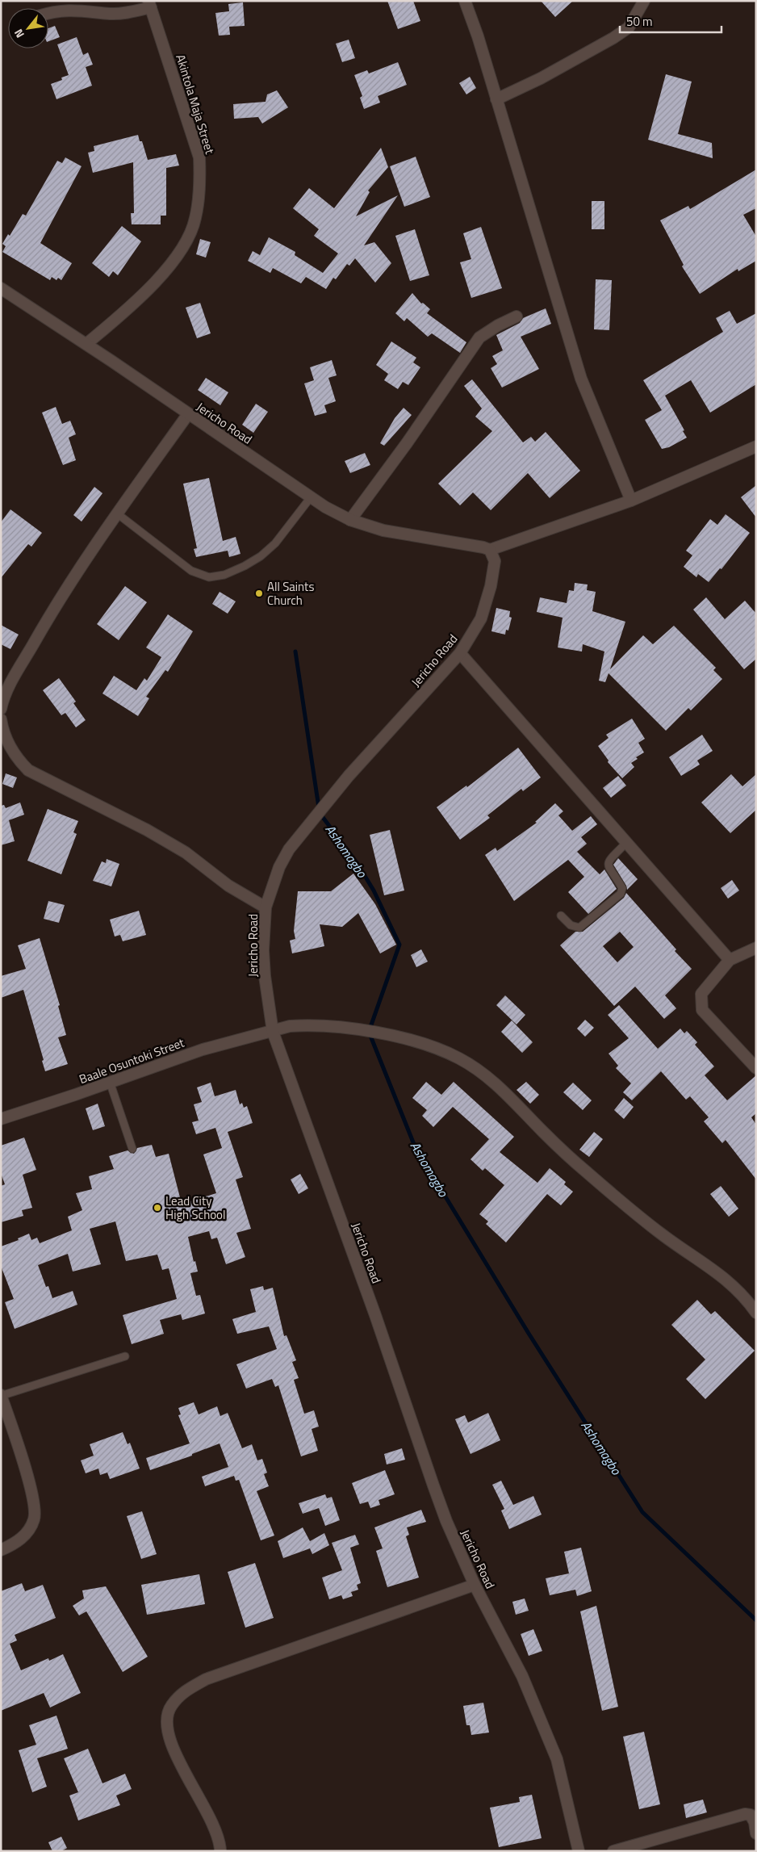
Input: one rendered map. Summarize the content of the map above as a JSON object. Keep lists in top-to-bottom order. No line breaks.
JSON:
{"streets":{"street":["Akintola Maja Street","Jericho Road","Baale Osuntoki Street"]},"crossings":[["Akintola Maja Street","Jericho Road"],["Jericho Road","Baale Osuntoki Street"]],"water":["Ashomagbo"],"places":["All Saints Church","Lead City High School"],"scale_bar":"50 m","north":"bottom left"}
